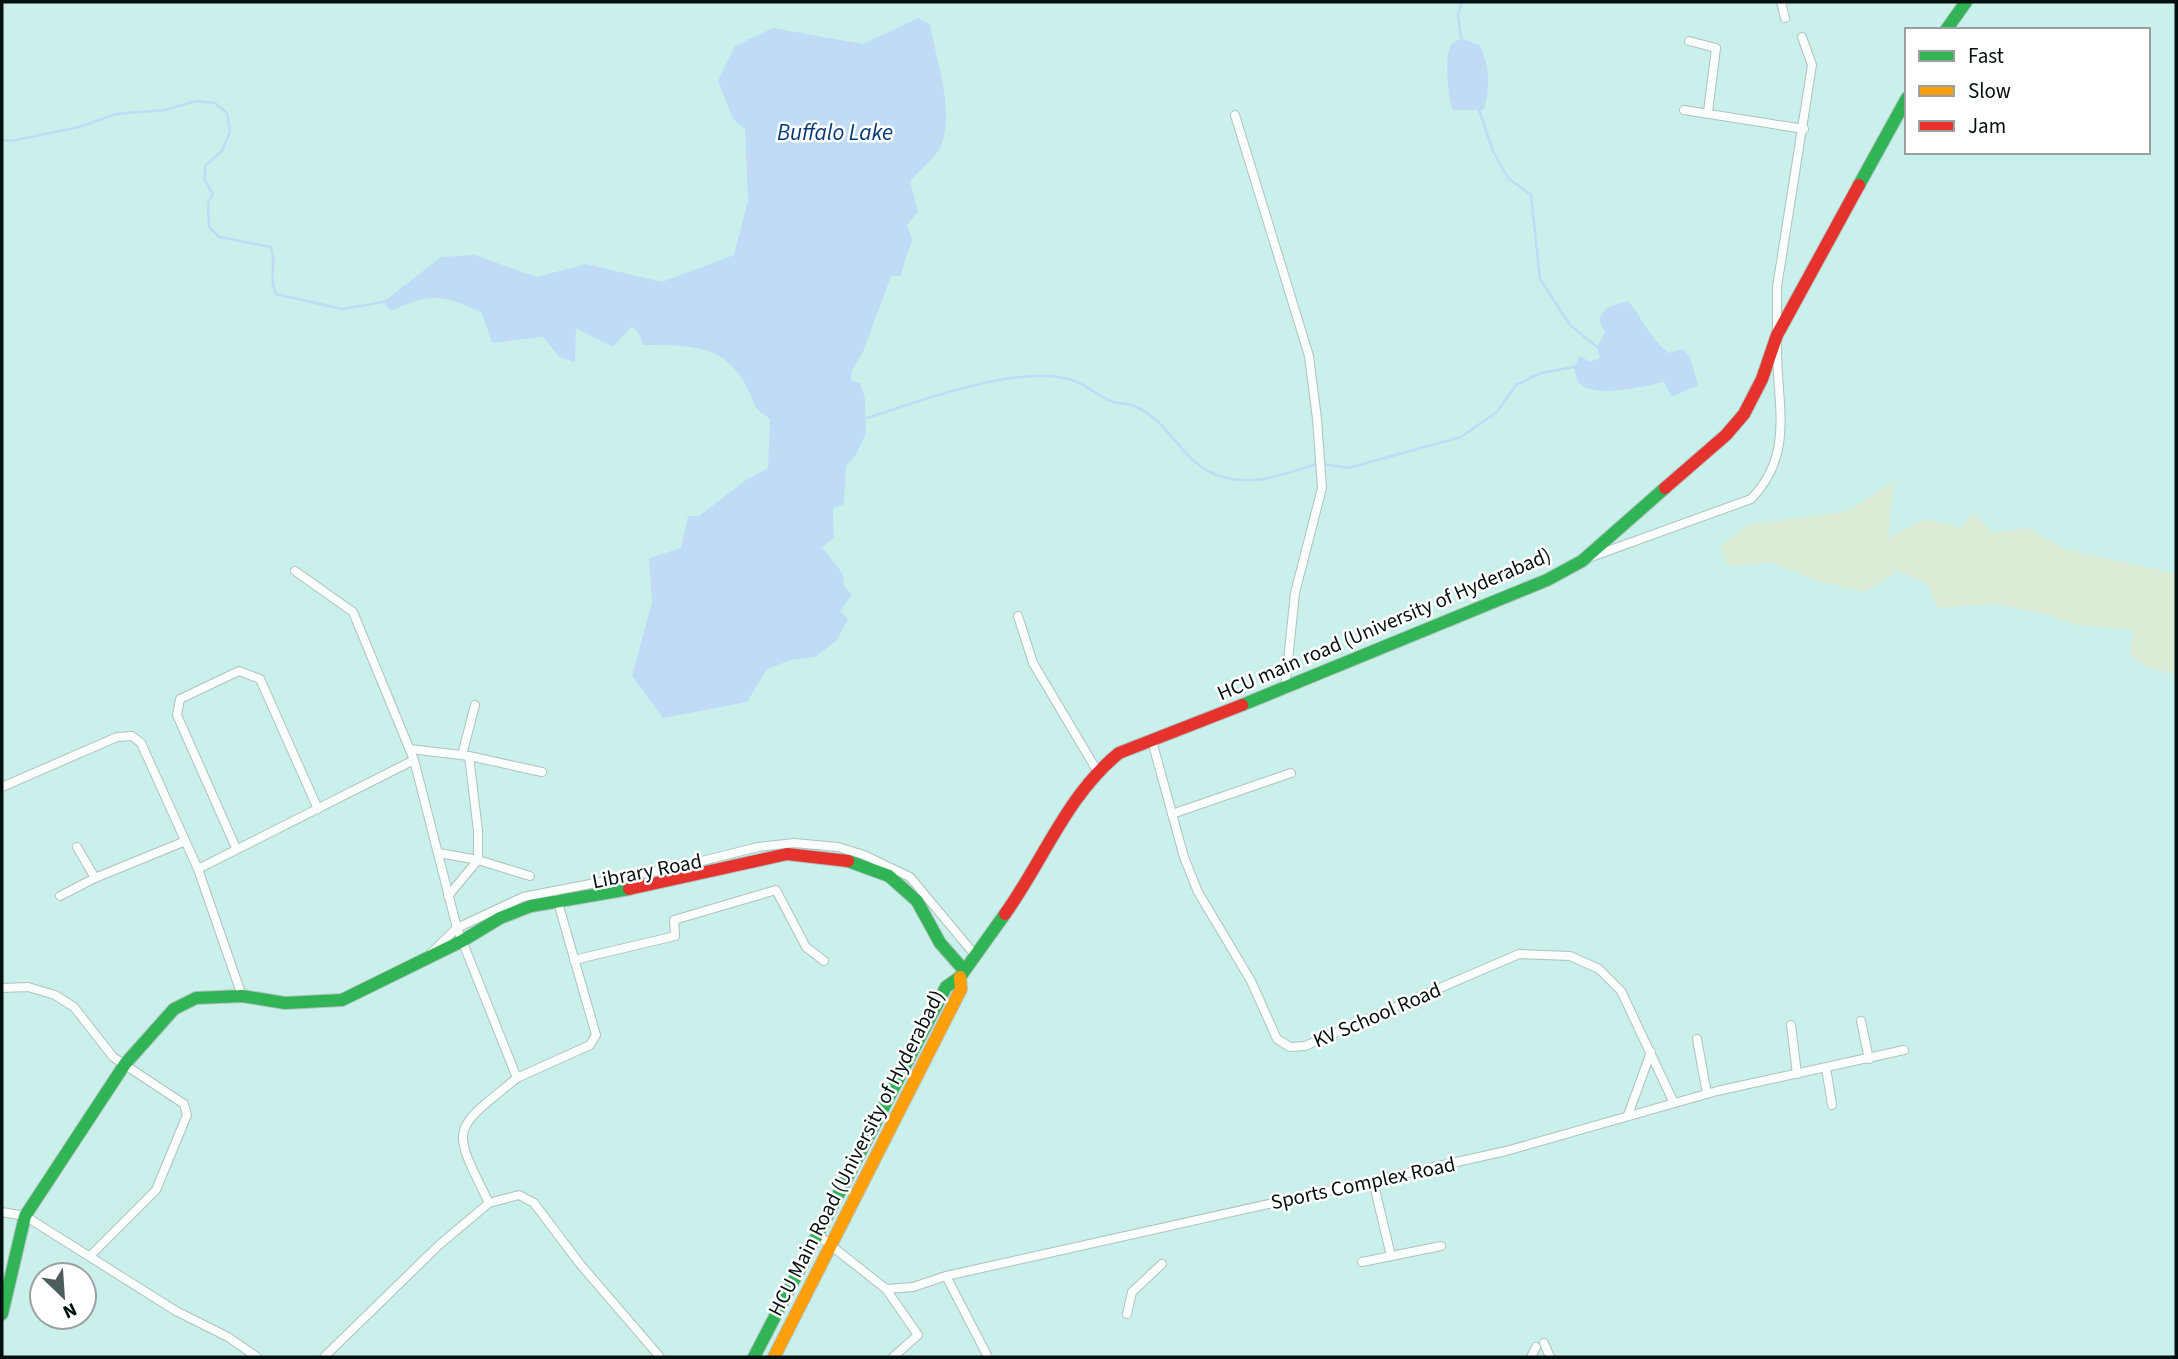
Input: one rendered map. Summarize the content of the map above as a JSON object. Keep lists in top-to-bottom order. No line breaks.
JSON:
{"streets":{"street":["HCU main road (University of Hyderabad)","Library Road","KV School Road","HCU Main Road (University of Hyderabad)","Sports Complex Road"]},"crossings":[["HCU main road (University of Hyderabad)","Library Road"],["HCU main road (University of Hyderabad)","KV School Road"],["HCU main road (University of Hyderabad)","HCU Main Road (University of Hyderabad)"],["KV School Road","Sports Complex Road"]],"water":["Buffalo Lake"],"legend":["Fast","Slow","Jam"],"north":"bottom right"}
